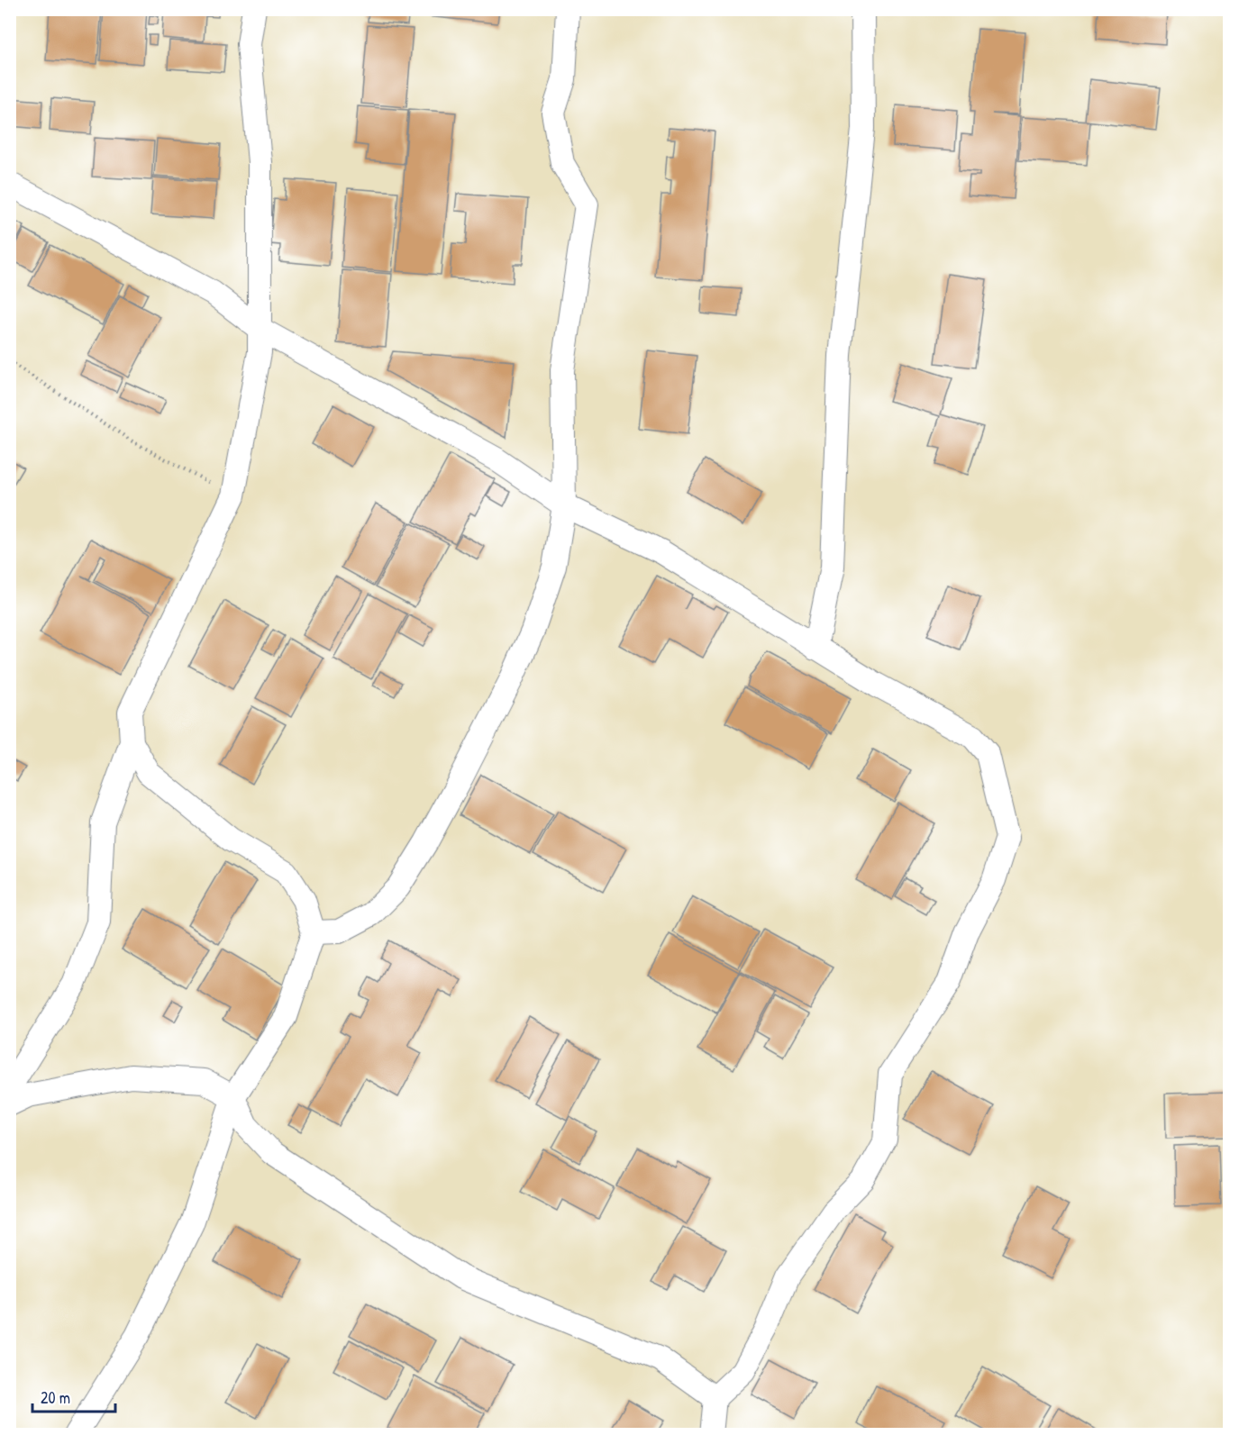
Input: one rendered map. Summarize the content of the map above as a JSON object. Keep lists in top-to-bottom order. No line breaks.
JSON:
{"scale_bar":"20 m"}
